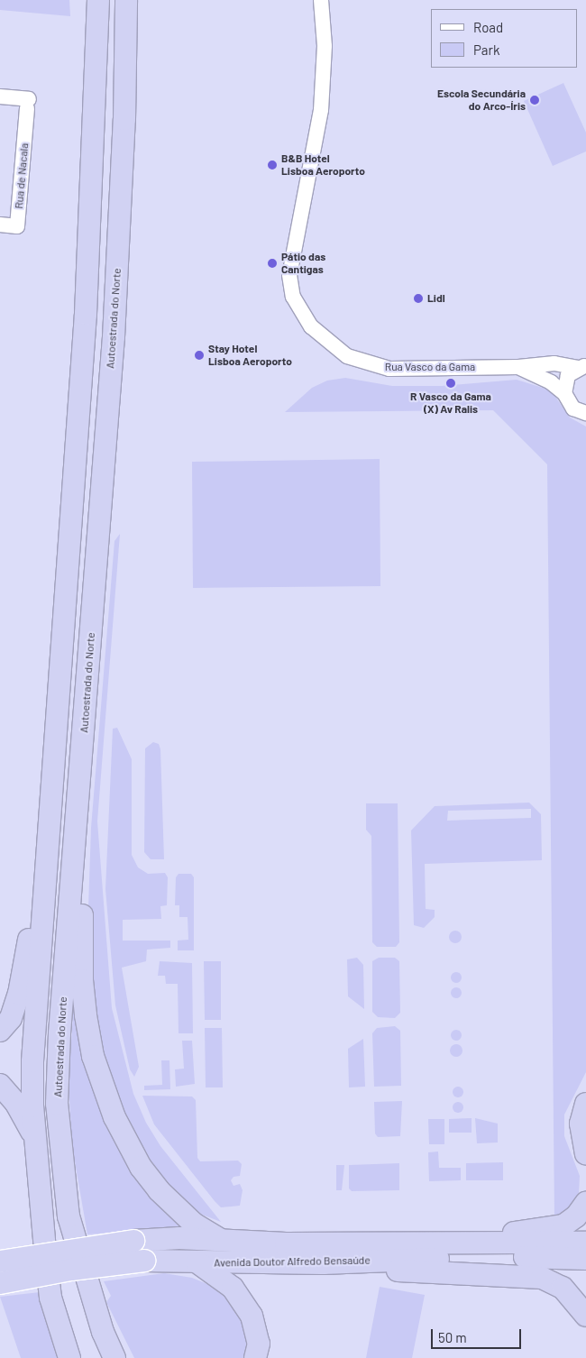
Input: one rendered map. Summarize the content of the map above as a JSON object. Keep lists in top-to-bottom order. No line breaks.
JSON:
{"streets":{"highway":["Autoestrada do Norte","Avenida Doutor Alfredo Bensaúde"],"street":["Rua de Nacala","Rua Vasco da Gama"]},"places":["Escola Secundária do Arco-Íris","B&B Hotel Lisboa Aeroporto","Pátio das Cantigas","Lidl","Stay Hotel Lisboa Aeroporto","R Vasco da Gama (X) Av Ralis"],"legend":["Road","Park"],"scale_bar":"50 m"}
